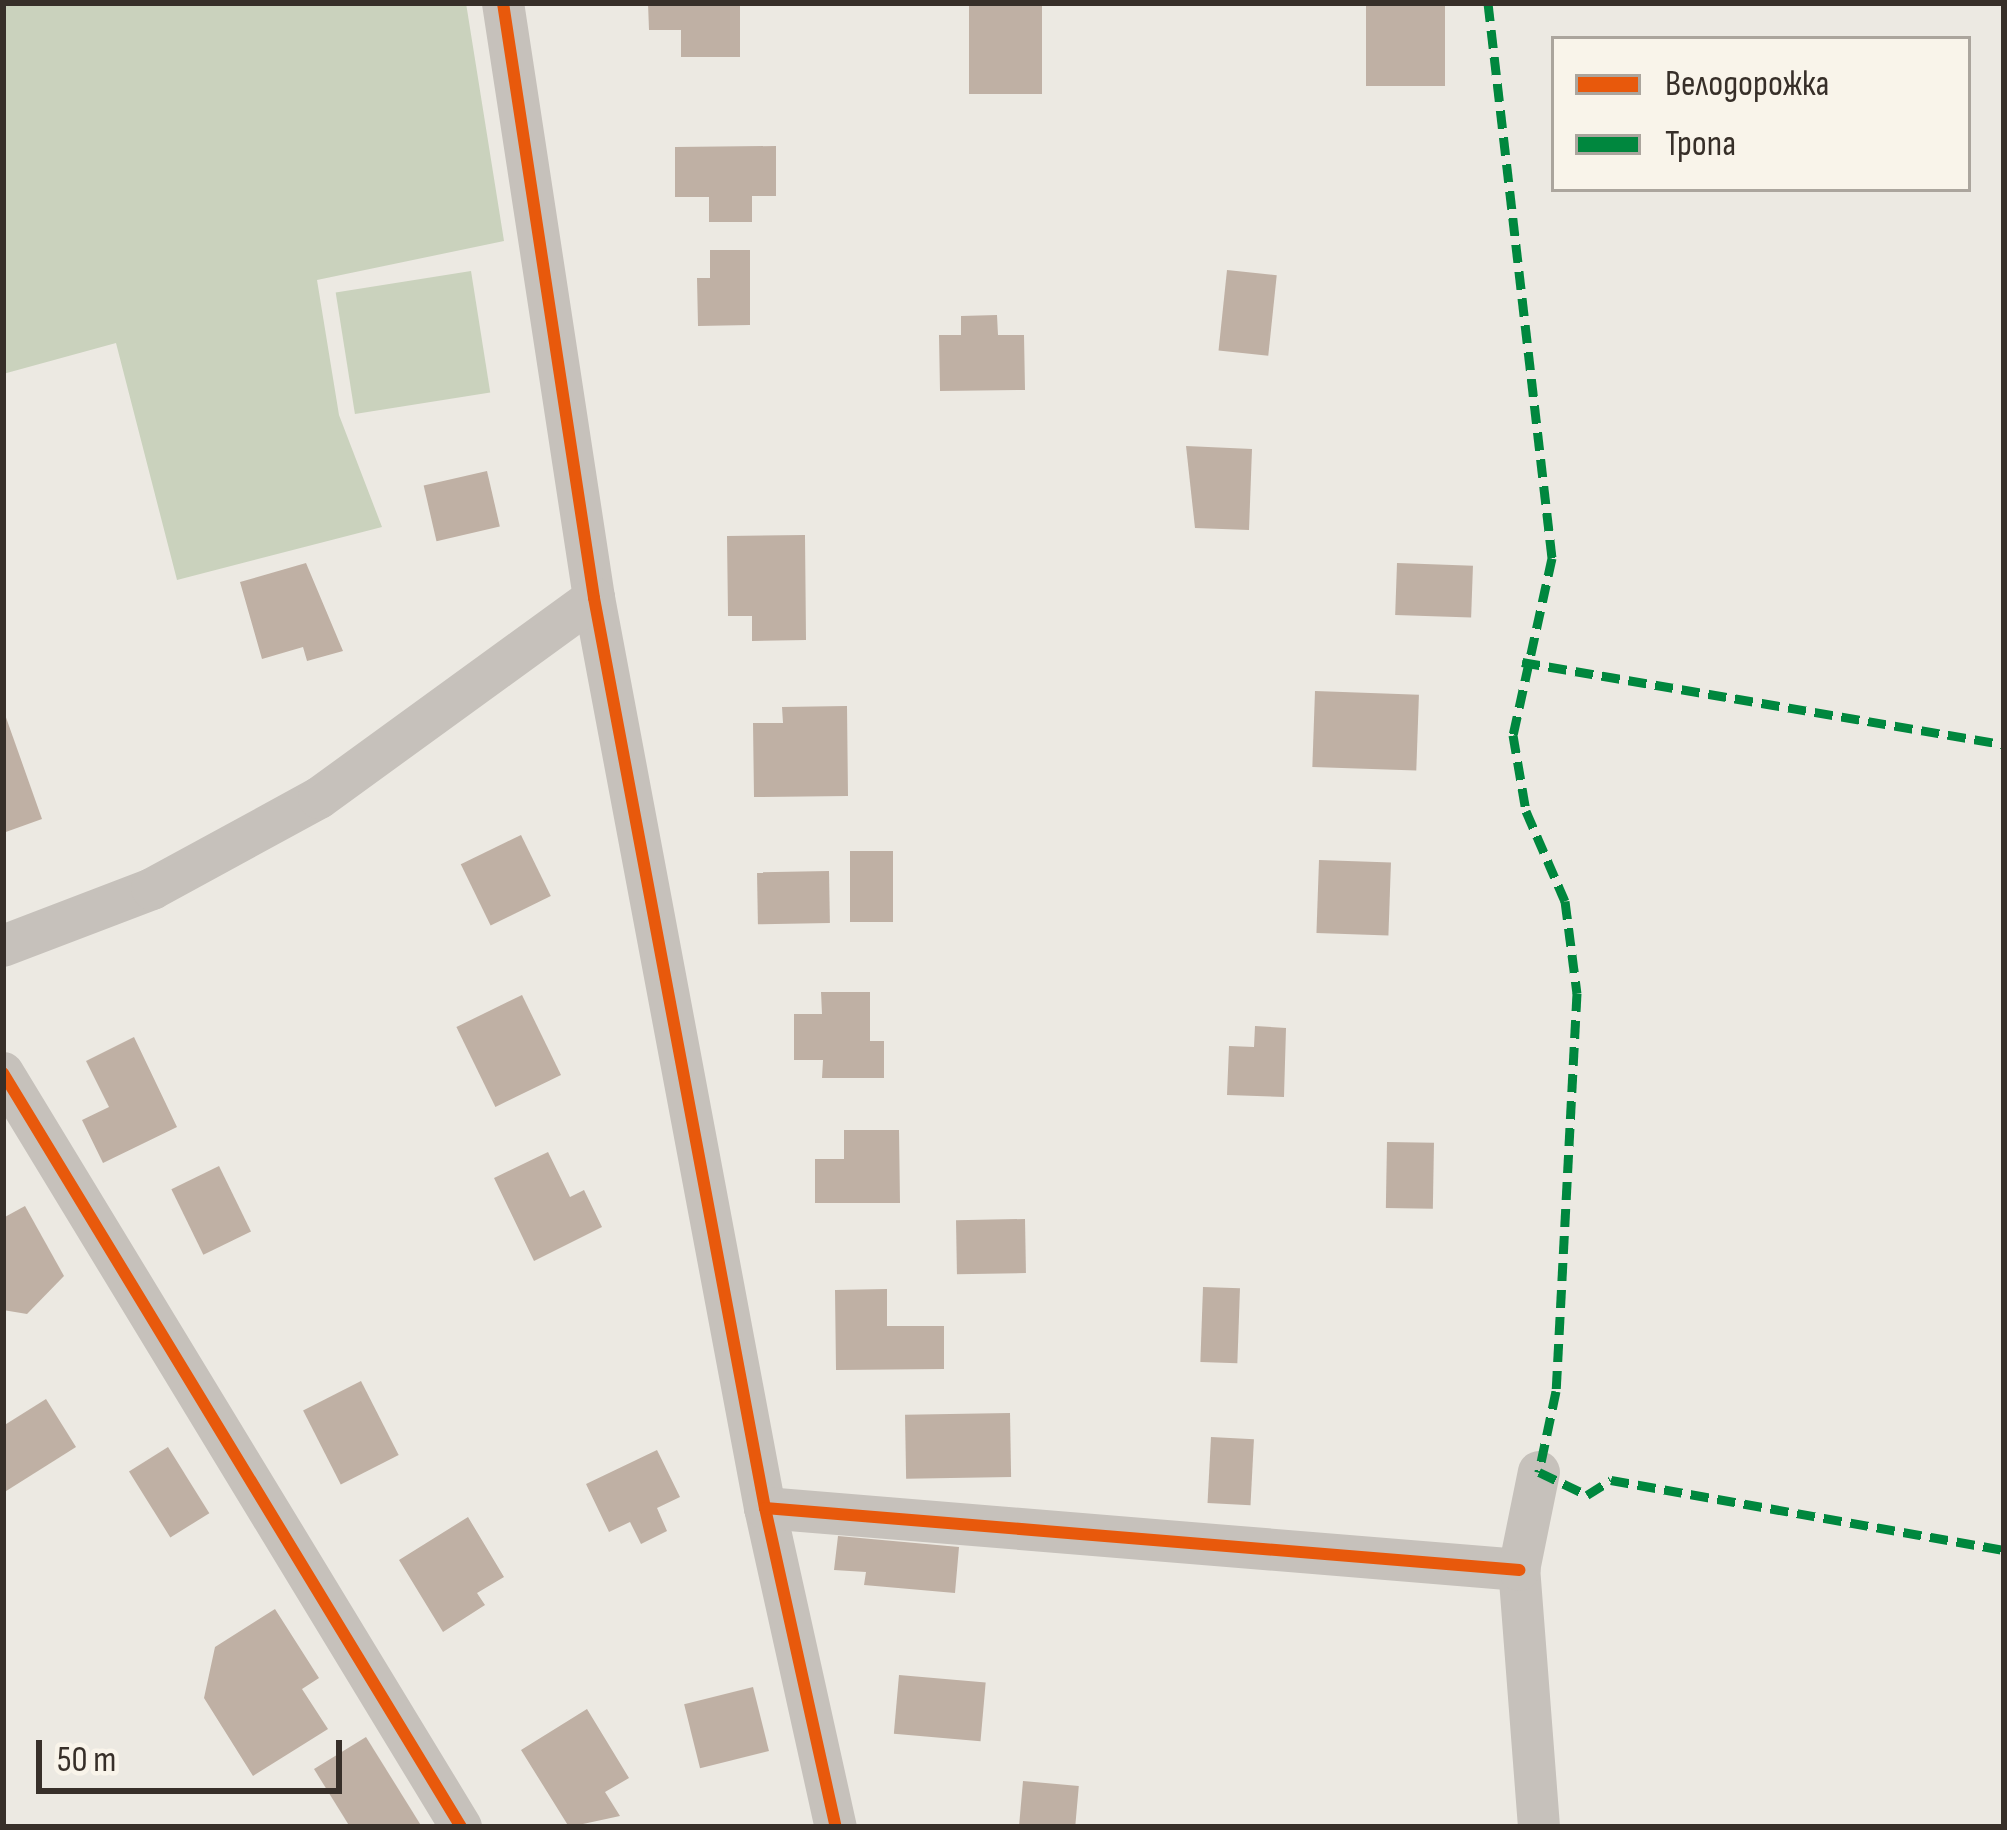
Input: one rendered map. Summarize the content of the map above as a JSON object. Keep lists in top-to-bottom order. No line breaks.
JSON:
{"legend":["Велодорожка","Тропа"],"scale_bar":"50 m"}
